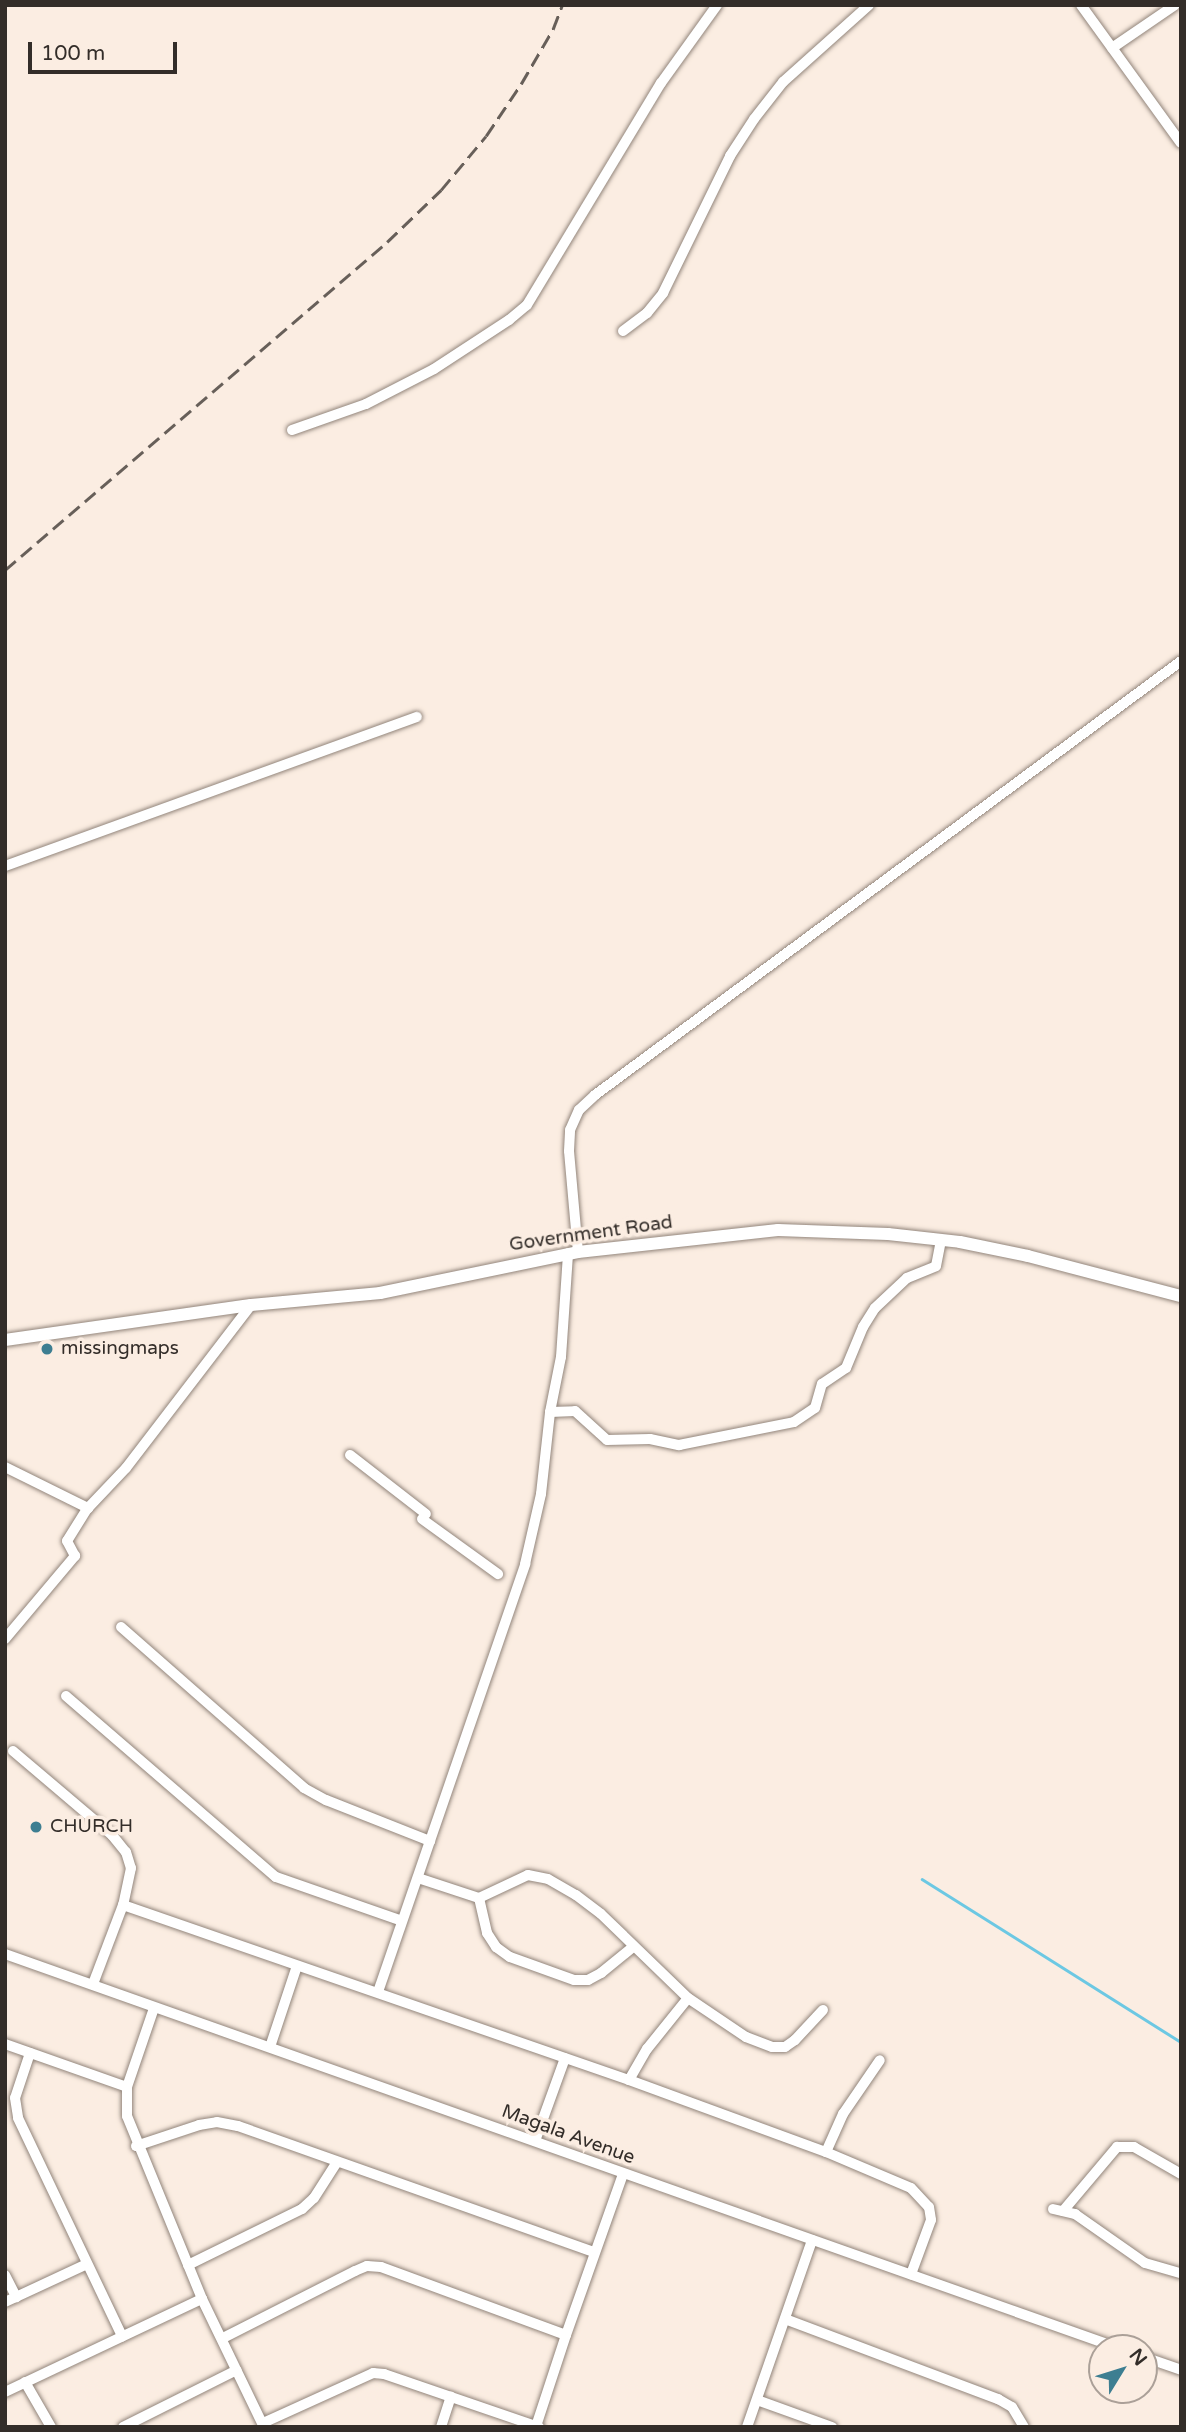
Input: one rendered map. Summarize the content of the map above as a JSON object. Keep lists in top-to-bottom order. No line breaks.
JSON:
{"streets":{"street":["Government Road","Magala Avenue"]},"places":["missingmaps","CHURCH"],"scale_bar":"100 m","north":"top right"}
